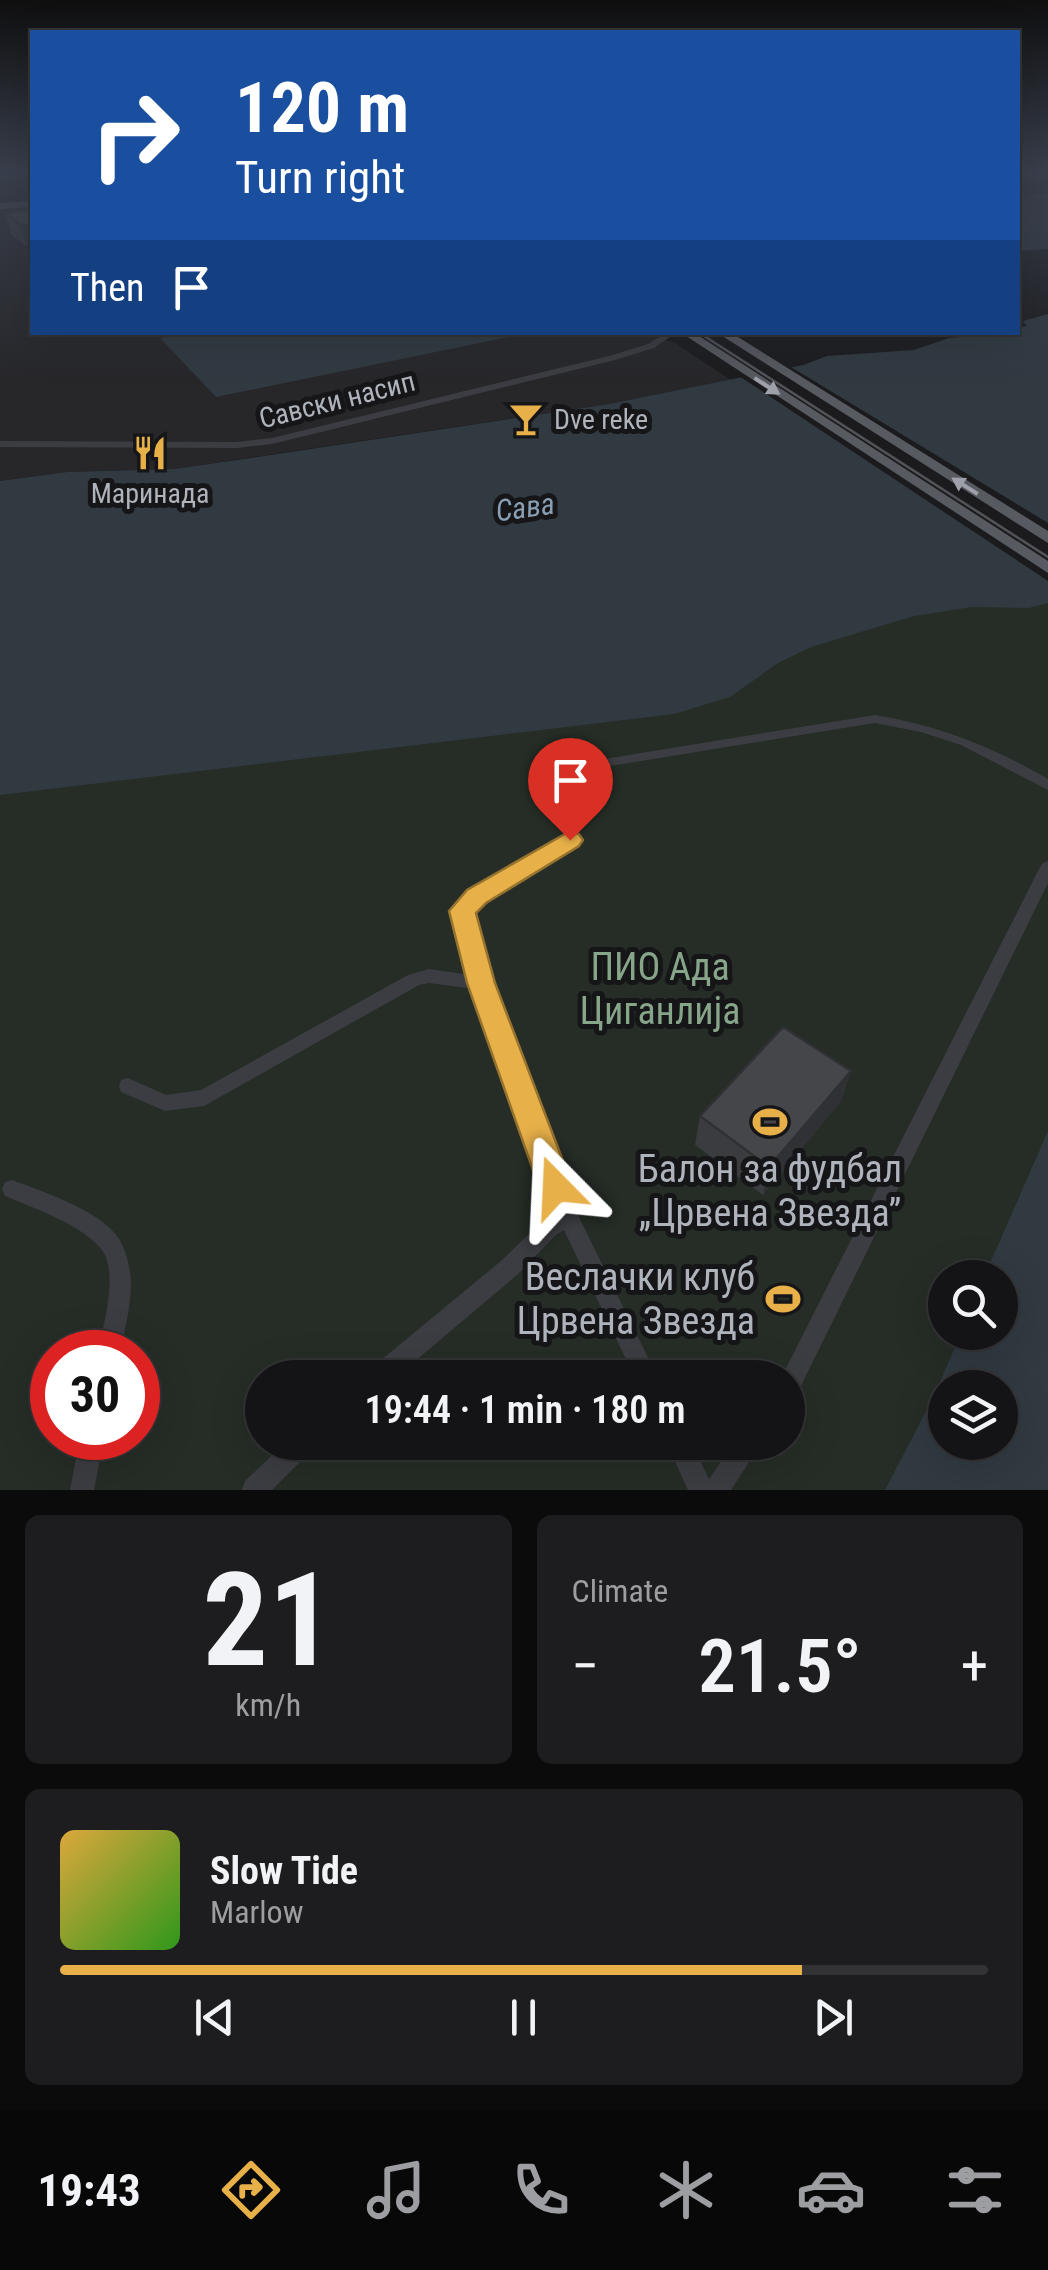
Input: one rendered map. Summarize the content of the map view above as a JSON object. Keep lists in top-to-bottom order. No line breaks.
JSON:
{"streets":{"street":["Савски насип"]},"water":["Сава"],"parks":["ПИО Ада Циганлија"],"places":{"bar":["Dve reke"],"restaurant":["Маринада"],"sports":["Балон за фудбал „Црвена Звезда”","Веслачки клуб Црвена Звезда"]},"page":{"turn":["120 m","Turn right"],"then":"Then","limit":"30","trip":"19:44 · 1 min · 180 m","tile":[["21","km/h"],"Climate"],"heat":["−","21.5°","+"],"song":["Slow Tide","Marlow"],"tabs":"19:43"}}
